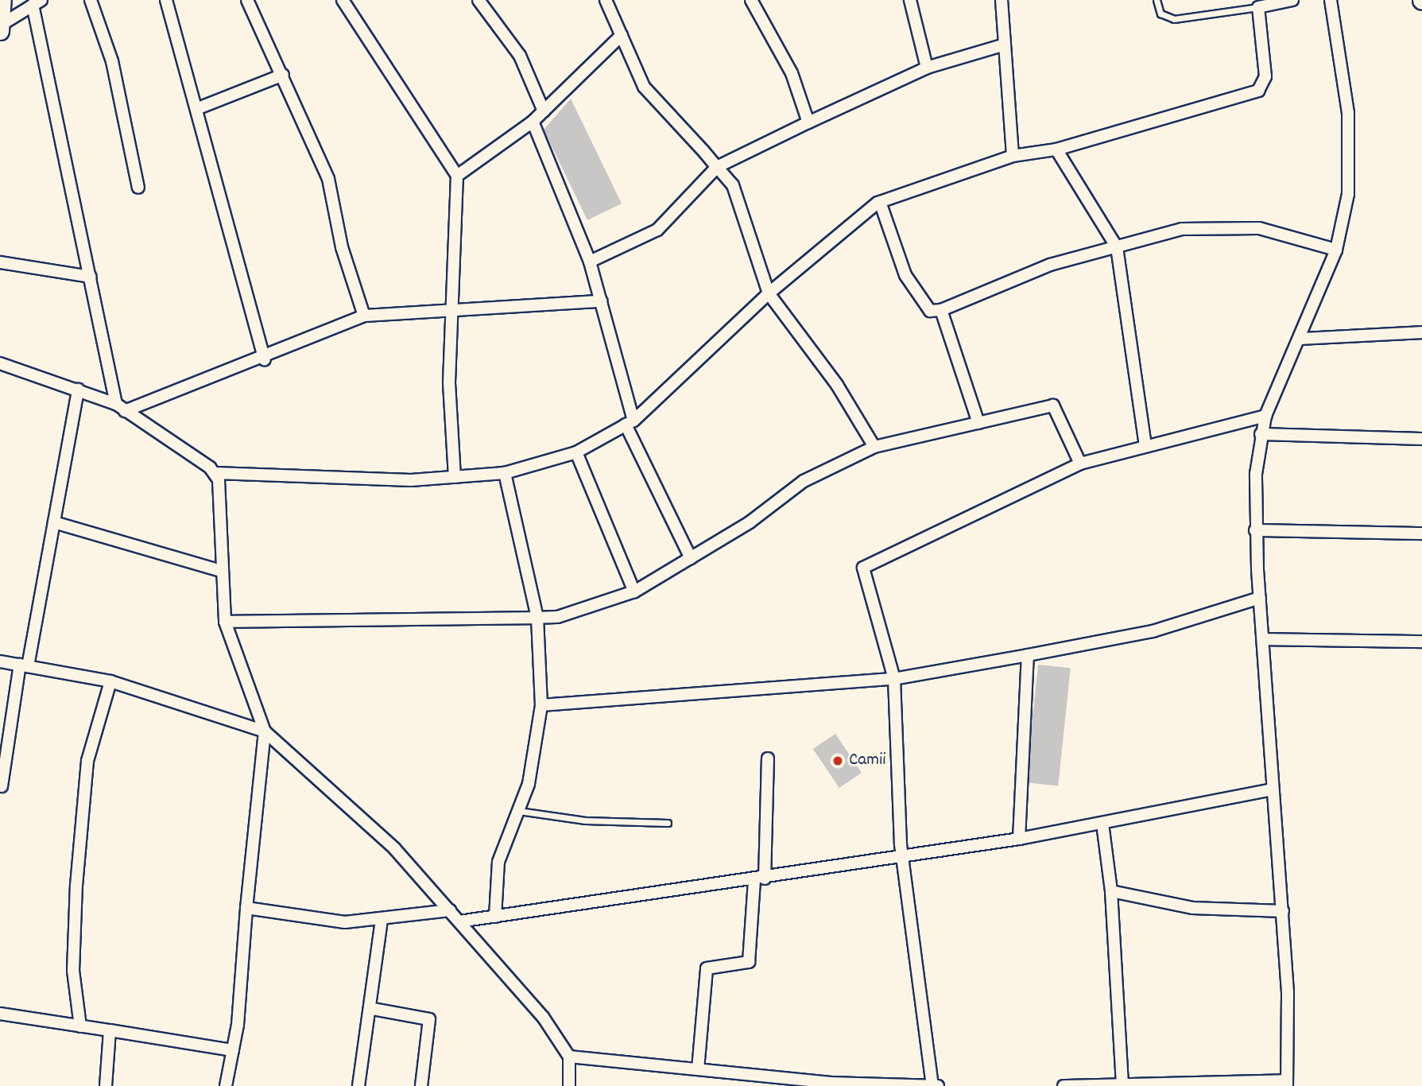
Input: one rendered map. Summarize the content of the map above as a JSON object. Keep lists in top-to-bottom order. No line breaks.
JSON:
{"places":["Camii"]}
